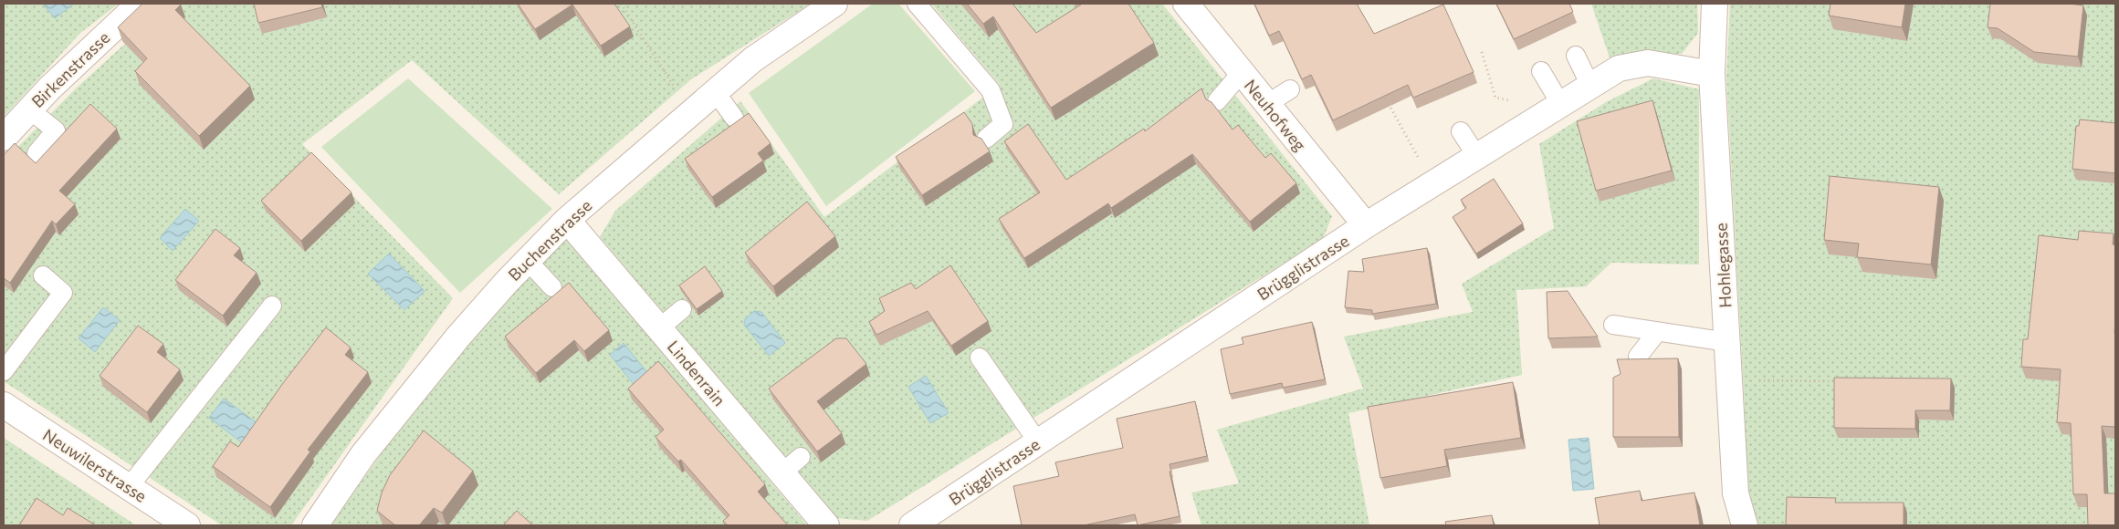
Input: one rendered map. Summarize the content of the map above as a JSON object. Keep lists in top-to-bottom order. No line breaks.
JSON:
{"streets":{"street":["Birkenstrasse","Neuhofweg","Buchenstrasse","Hohlegasse","Brügglistrasse","Lindenrain","Neuwilerstrasse"]},"crossings":[["Neuhofweg","Brügglistrasse"],["Buchenstrasse","Lindenrain"],["Hohlegasse","Brügglistrasse"]]}
